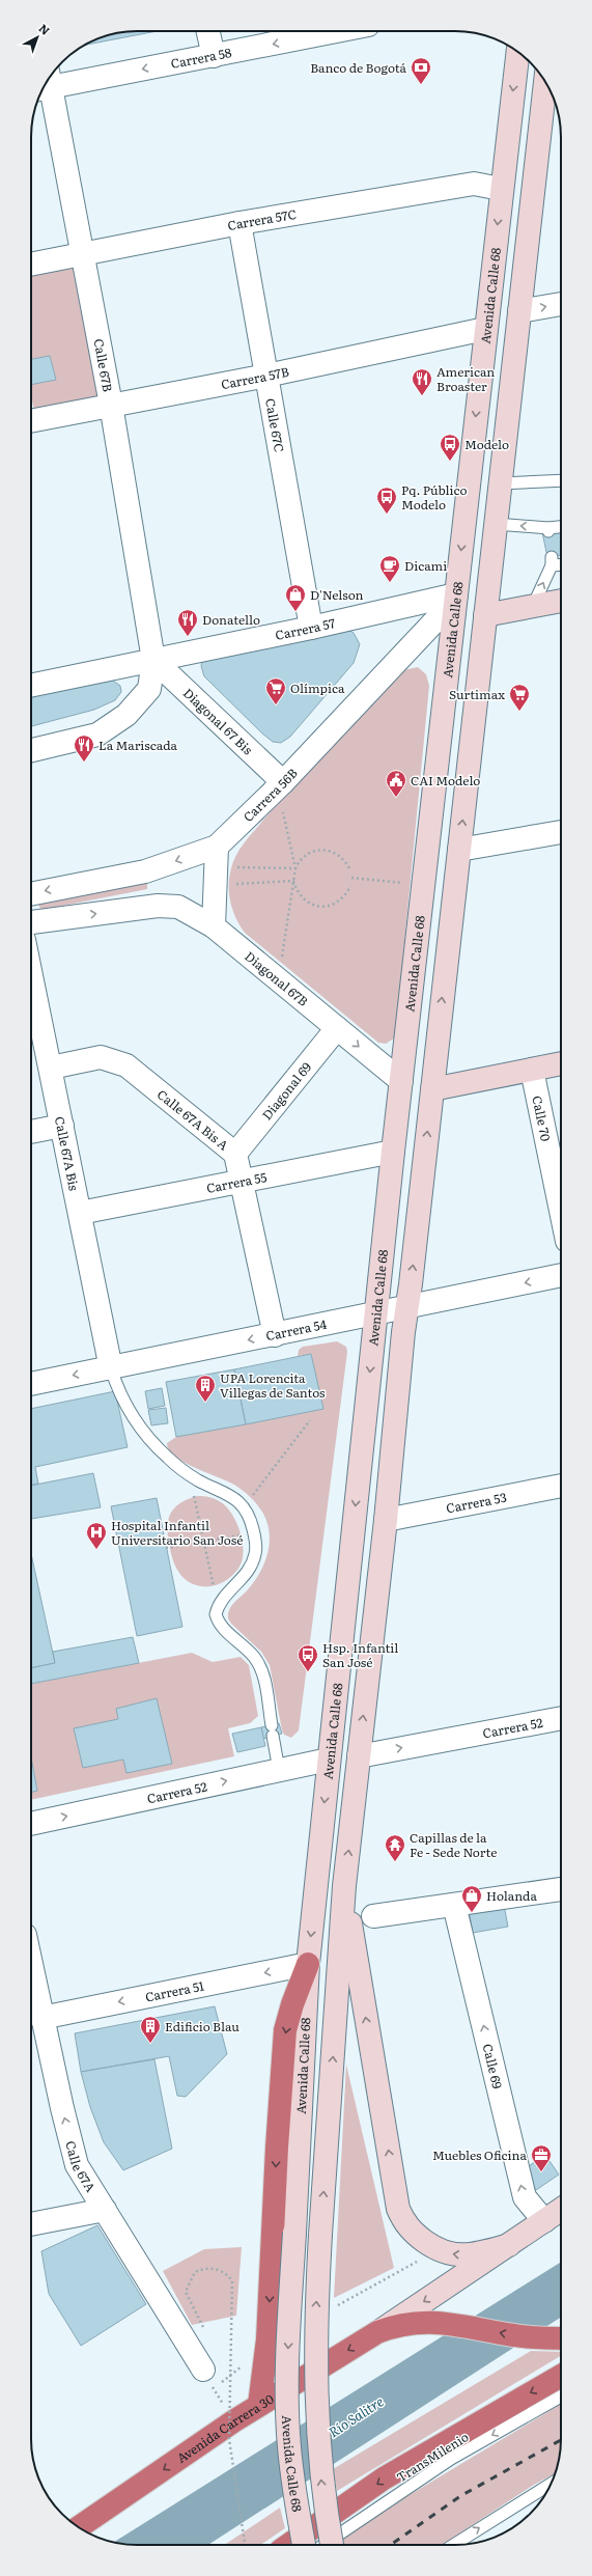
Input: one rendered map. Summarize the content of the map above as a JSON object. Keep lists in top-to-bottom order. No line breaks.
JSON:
{"streets":{"highway":["Avenida Carrera 30"],"main road":["Avenida Calle 68"],"street":["Carrera 58","Carrera 57C","Calle 67B","Carrera 57B","Calle 67C","Carrera 57","Diagonal 67 Bis","Carrera 56B","Diagonal 67B","Diagonal 69","Calle 70","Calle 67A Bis A","Calle 67A Bis","Carrera 55","Carrera 54","Carrera 53","Carrera 52","Carrera 51","Calle 69","Calle 67A"],"lane":["TransMilenio"]},"crossings":[["Carrera 57C","Avenida Calle 68"],["Carrera 57C","Calle 67B"],["Carrera 57C","Calle 67C"],["Avenida Calle 68","Carrera 57B"],["Avenida Calle 68","Carrera 57"],["Avenida Calle 68","Carrera 56B"],["Avenida Calle 68","Diagonal 67B"],["Avenida Calle 68","Carrera 55"],["Avenida Calle 68","Carrera 54"],["Avenida Calle 68","Carrera 53"],["Avenida Calle 68","Carrera 52"],["Avenida Calle 68","Carrera 51"],["Calle 67B","Carrera 57B"],["Calle 67B","Carrera 57"],["Calle 67B","Diagonal 67 Bis"],["Carrera 57B","Calle 67C"],["Calle 67C","Carrera 57"],["Carrera 57","Diagonal 67 Bis"],["Carrera 57","Carrera 56B"],["Diagonal 67 Bis","Carrera 56B"],["Diagonal 67B","Diagonal 69"],["Diagonal 69","Calle 67A Bis A"],["Calle 67A Bis A","Calle 67A Bis"],["Calle 67A Bis A","Carrera 55"],["Calle 67A Bis A","Carrera 54"],["Calle 67A Bis","Carrera 55"],["Calle 67A Bis","Carrera 54"],["Carrera 51","Calle 67A"],["Calle 69","Avenida Carrera 30"]],"one_way":["Carrera 58","Carrera 54","Carrera 51","Calle 69","Calle 67A","Avenida Carrera 30"],"water":["Río Salitre"],"places":{"bank":["Banco de Bogotá"],"restaurant":["American Broaster","Donatello","La Mariscada"],"bus stop":["Modelo","Pq. Público Modelo","Hsp. Infantil San José"],"cafe":["Dicami"],"shop":["D'Nelson","Holanda"],"supermarket":["Olímpica","Surtimax"],"public building":["CAI Modelo"],"building":["UPA Lorencita Villegas de Santos","Edificio Blau"],"hospital":["Hospital Infantil Universitario San José"],"temple":["Capillas de la Fe - Sede Norte"],"office":["Muebles Oficina"]},"north":"top right"}
